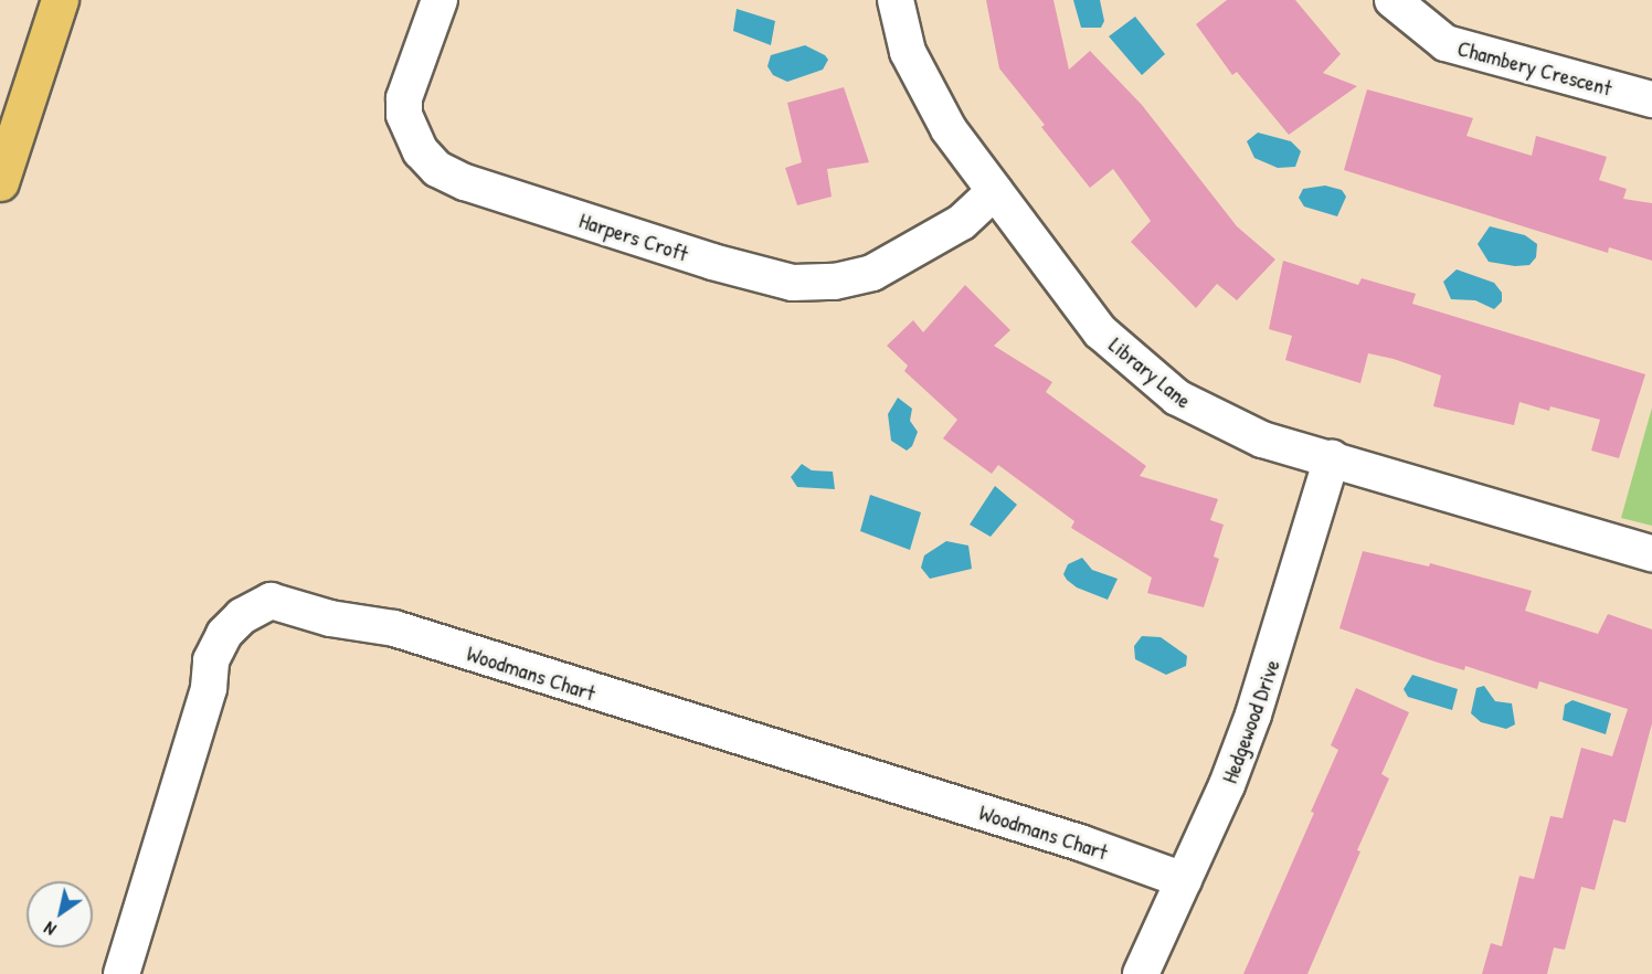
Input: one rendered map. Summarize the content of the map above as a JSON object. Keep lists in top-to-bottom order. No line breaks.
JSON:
{"streets":{"street":["Chambery Crescent","Harpers Croft","Library Lane","Woodmans Chart","Hedgewood Drive"]},"crossings":[["Harpers Croft","Library Lane"],["Library Lane","Hedgewood Drive"],["Woodmans Chart","Hedgewood Drive"]],"north":"bottom left"}
